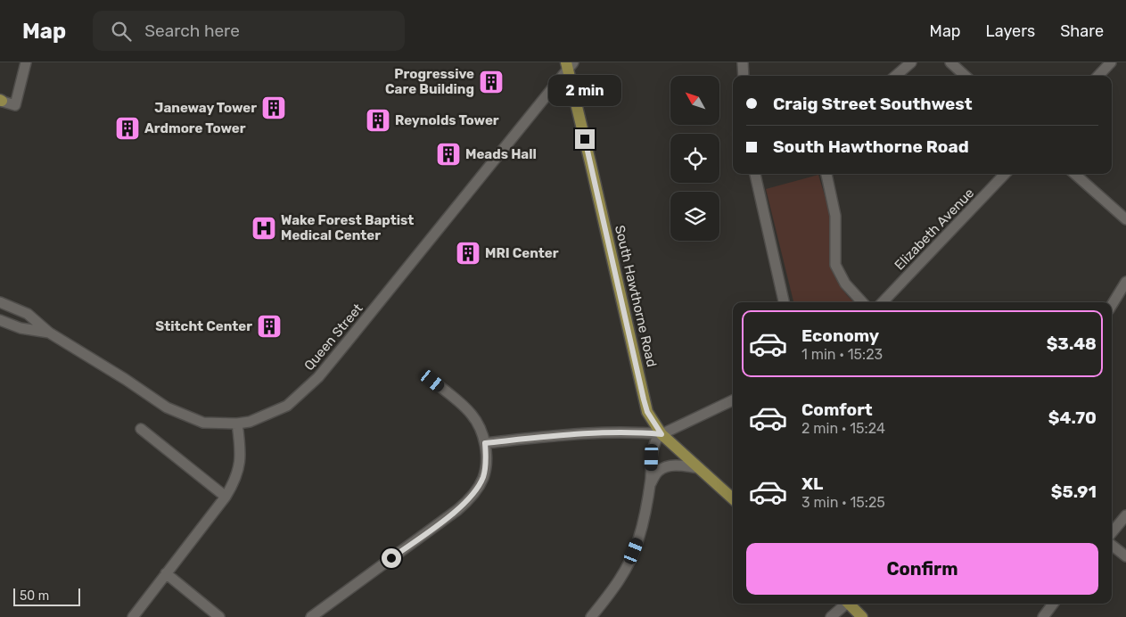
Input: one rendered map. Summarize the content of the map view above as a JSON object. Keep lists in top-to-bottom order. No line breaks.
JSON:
{"streets":{"main road":["South Hawthorne Road"],"street":["Elizabeth Avenue","Queen Street"]},"crossings":[["South Hawthorne Road","Queen Street"]],"places":{"building":["Progressive Care Building","Janeway Tower","Reynolds Tower","Ardmore Tower","Meads Hall","MRI Center","Stitcht Center"],"hospital":["Wake Forest Baptist Medical Center"]},"scale_bar":"50 m","north":"top left","page":{"header":"Map","search":"Search here","nav":["Map","Layers","Share"],"bubble":"2 min","banner":["Craig Street Southwest","South Hawthorne Road"],"list":[{"name":"Economy","note":"1 min · 15:23","value":"$3.48"},{"name":"Comfort","note":"2 min · 15:24","value":"$4.70"},{"name":"XL","note":"3 min · 15:25","value":"$5.91"}],"buttons":"Confirm","scale":"50 m"}}
